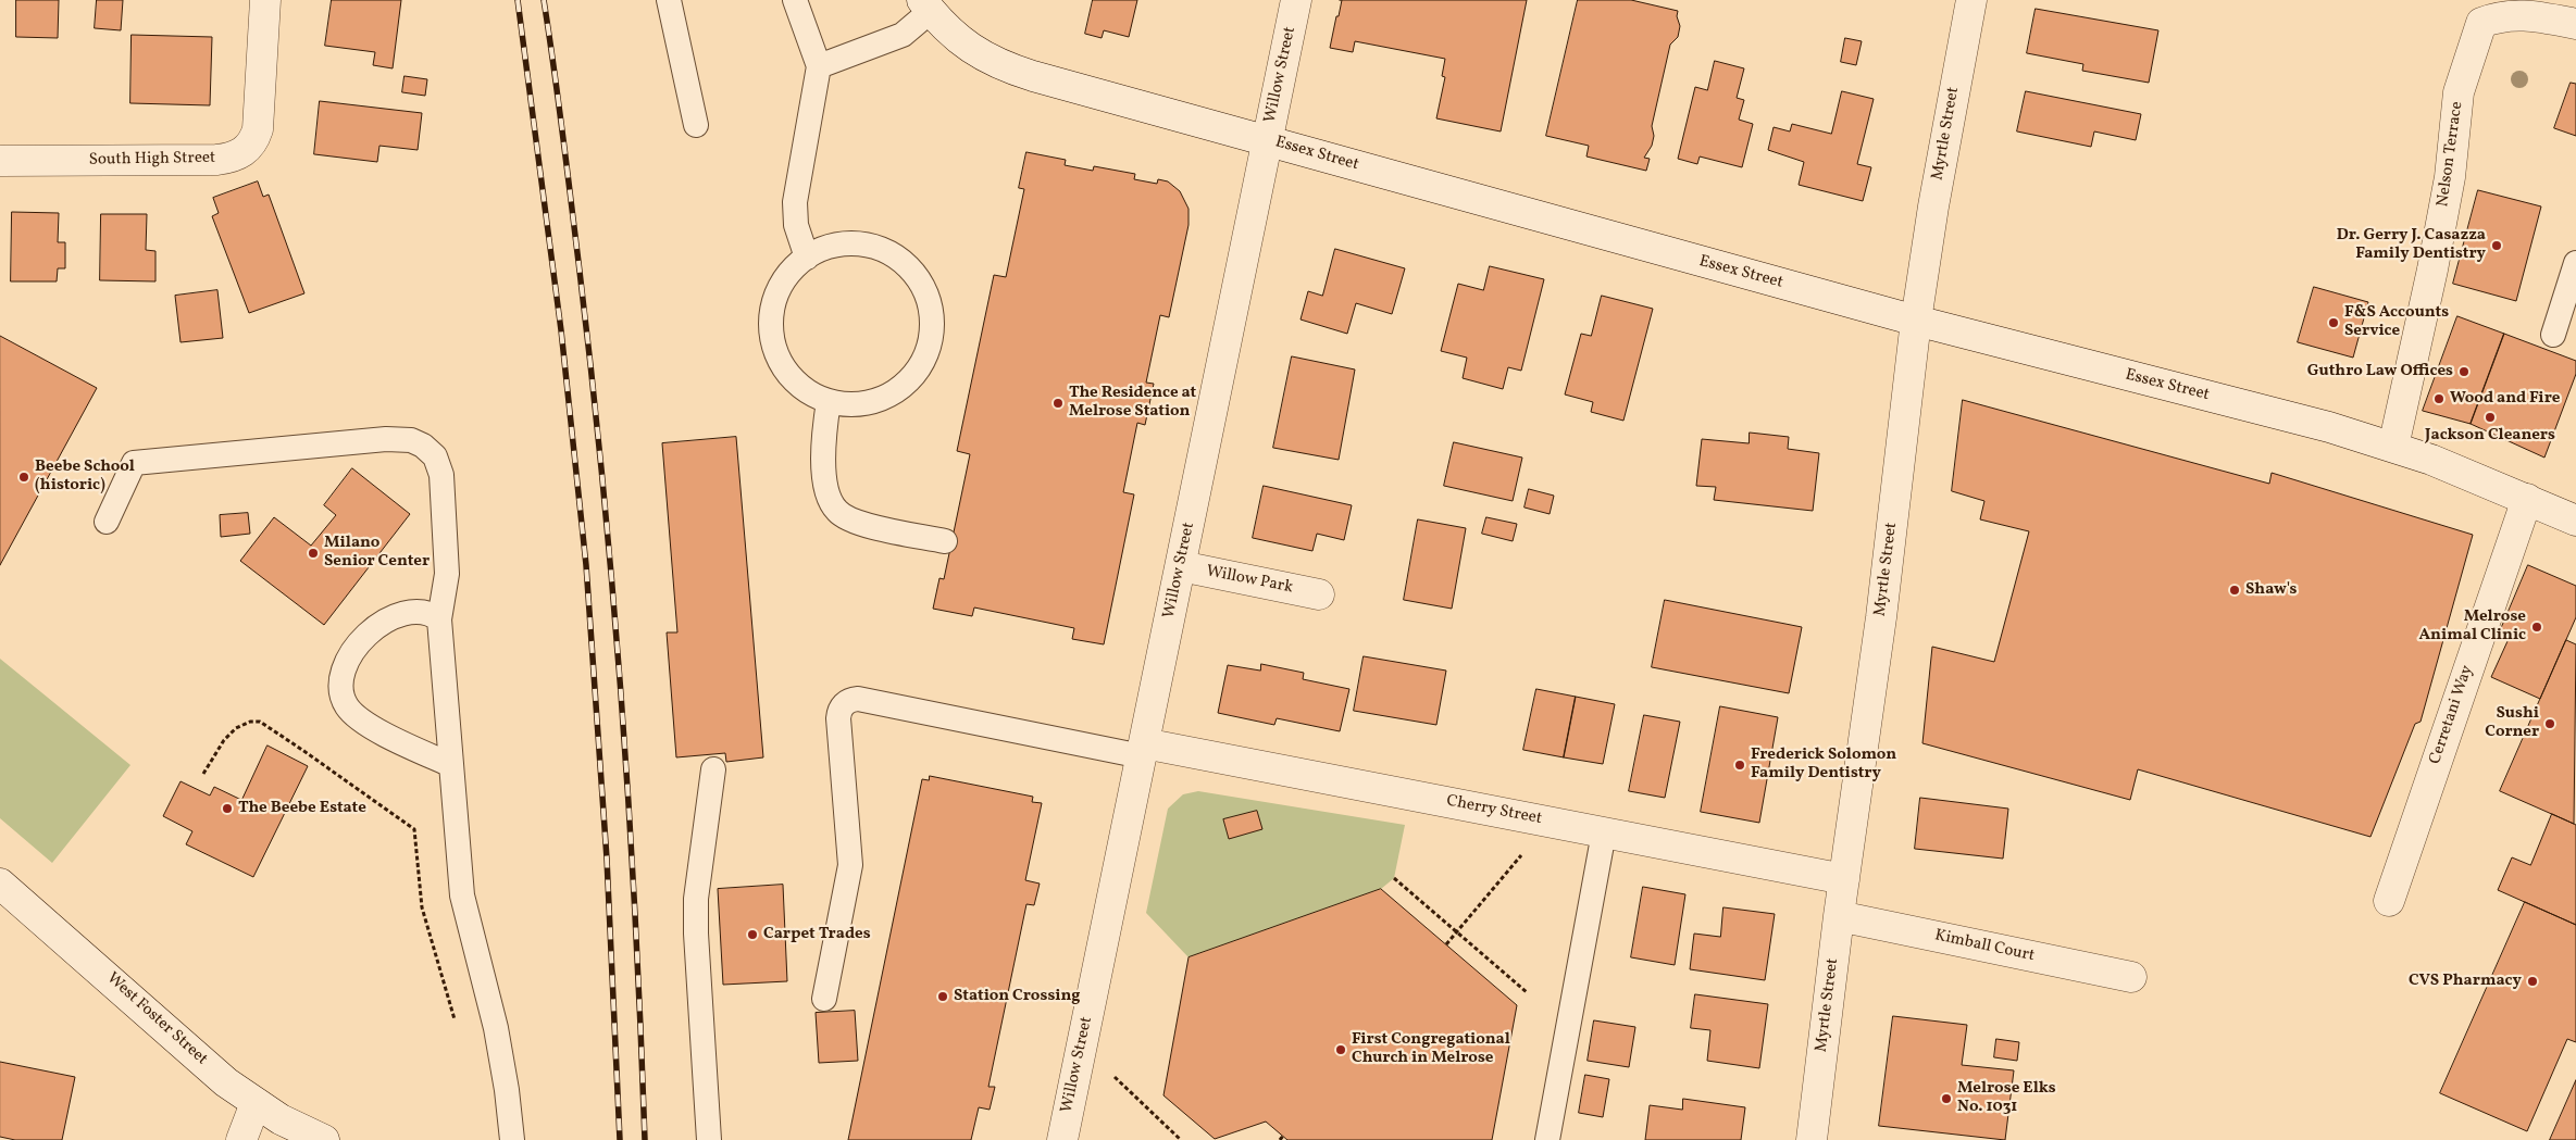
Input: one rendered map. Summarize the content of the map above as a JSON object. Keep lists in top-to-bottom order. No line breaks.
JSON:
{"streets":{"street":["Willow Street","Myrtle Street","Essex Street","Nelson Terrace","South High Street","Willow Park","Cerretani Way","Cherry Street","Kimball Court","West Foster Street"]},"crossings":[["Willow Street","Essex Street"],["Willow Street","Willow Park"],["Willow Street","Cherry Street"],["Myrtle Street","Essex Street"],["Myrtle Street","Cherry Street"],["Myrtle Street","Kimball Court"],["Essex Street","Nelson Terrace"],["Essex Street","Cerretani Way"]],"places":["Dr. Gerry J. Casazza Family Dentistry","F&S Accounts Service","Guthro Law Offices","Wood and Fire","The Residence at Melrose Station","Jackson Cleaners","Beebe School (historic)","Milano Senior Center","Shaw's","Melrose Animal Clinic","Sushi Corner","Frederick Solomon Family Dentistry","The Beebe Estate","Carpet Trades","CVS Pharmacy","Station Crossing","First Congregational Church in Melrose","Melrose Elks No. 1031"]}
